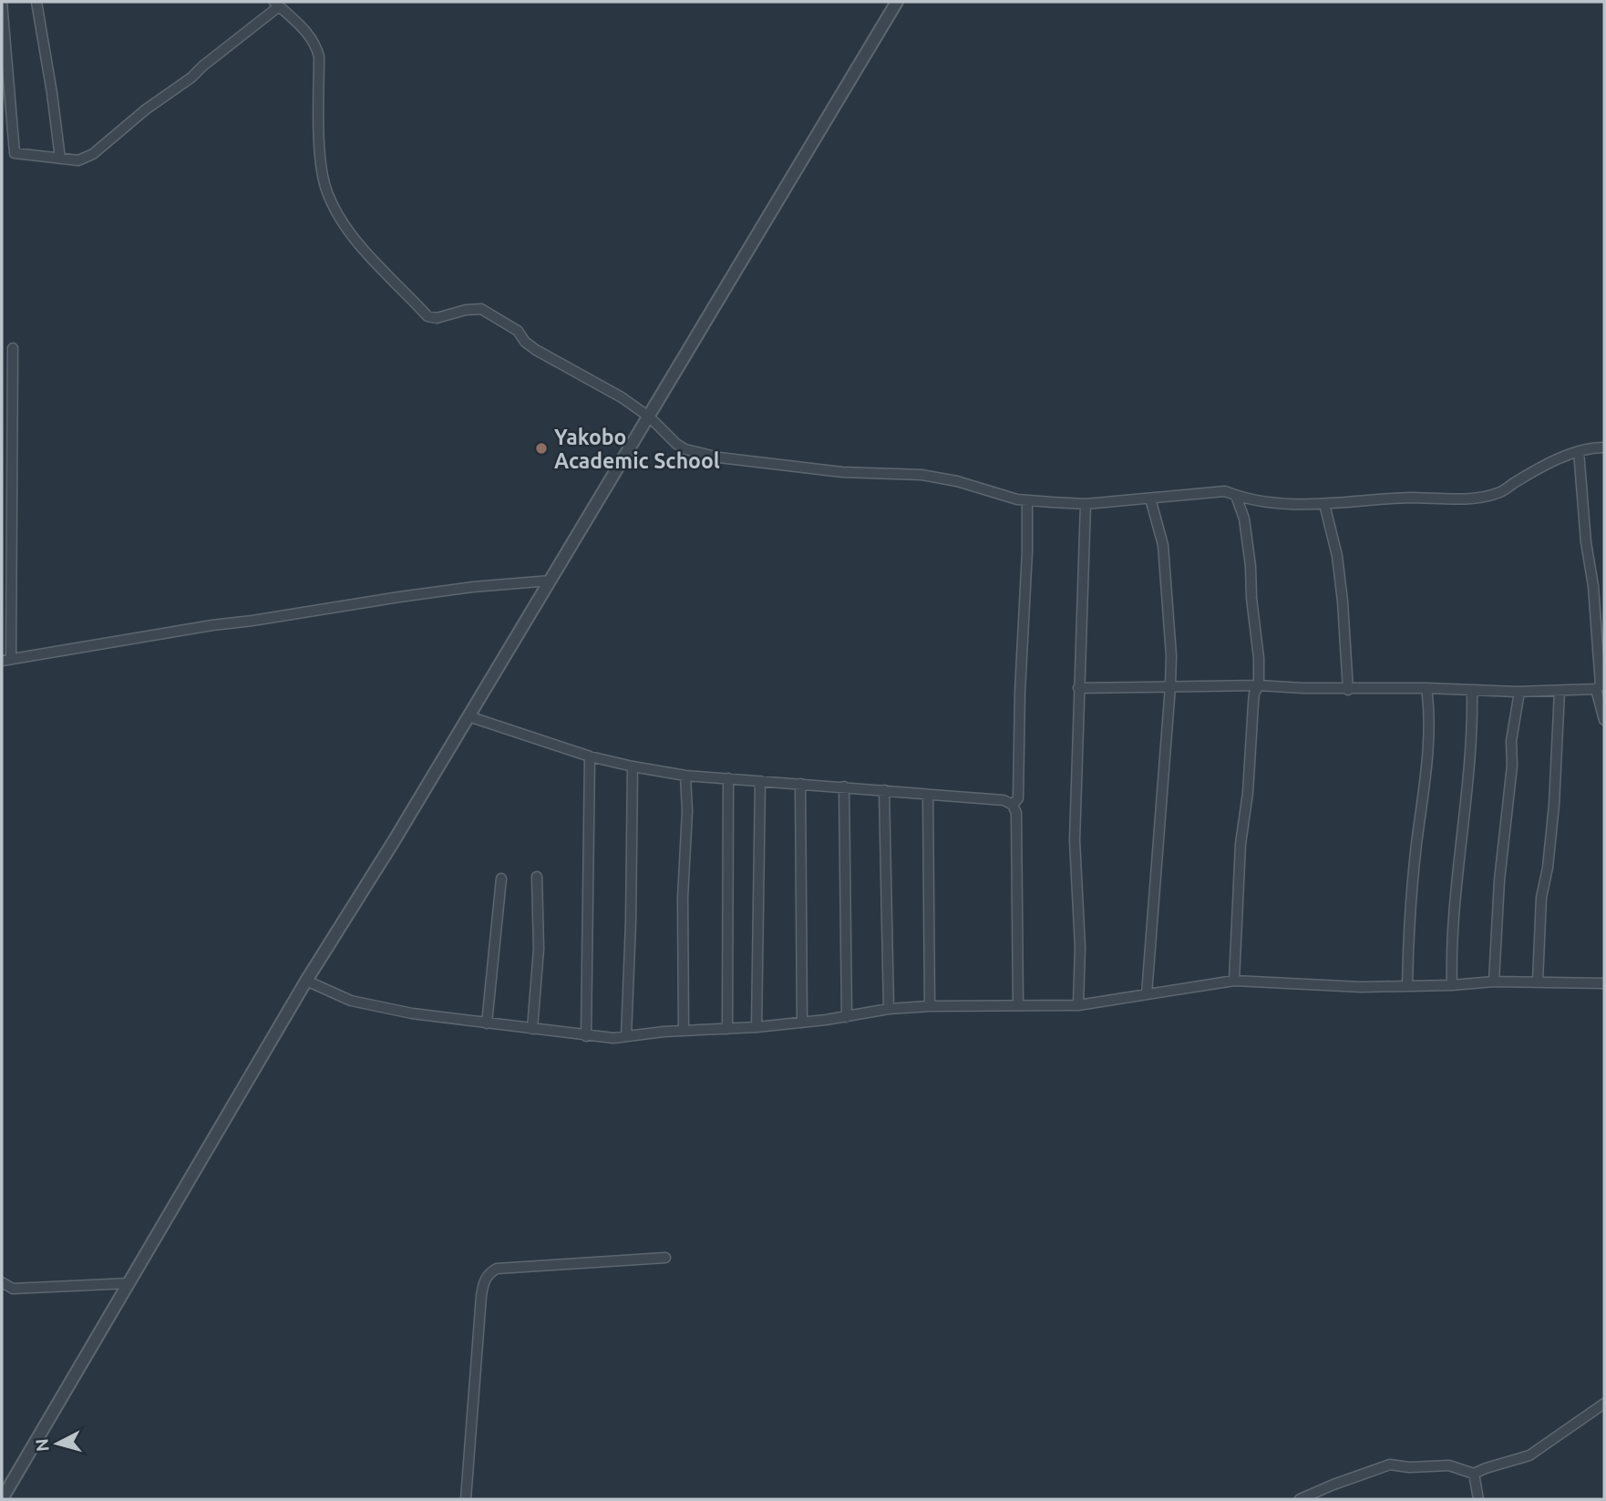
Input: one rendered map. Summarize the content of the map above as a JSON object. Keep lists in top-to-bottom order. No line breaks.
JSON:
{"places":["Yakobo Academic School"],"north":"left"}
